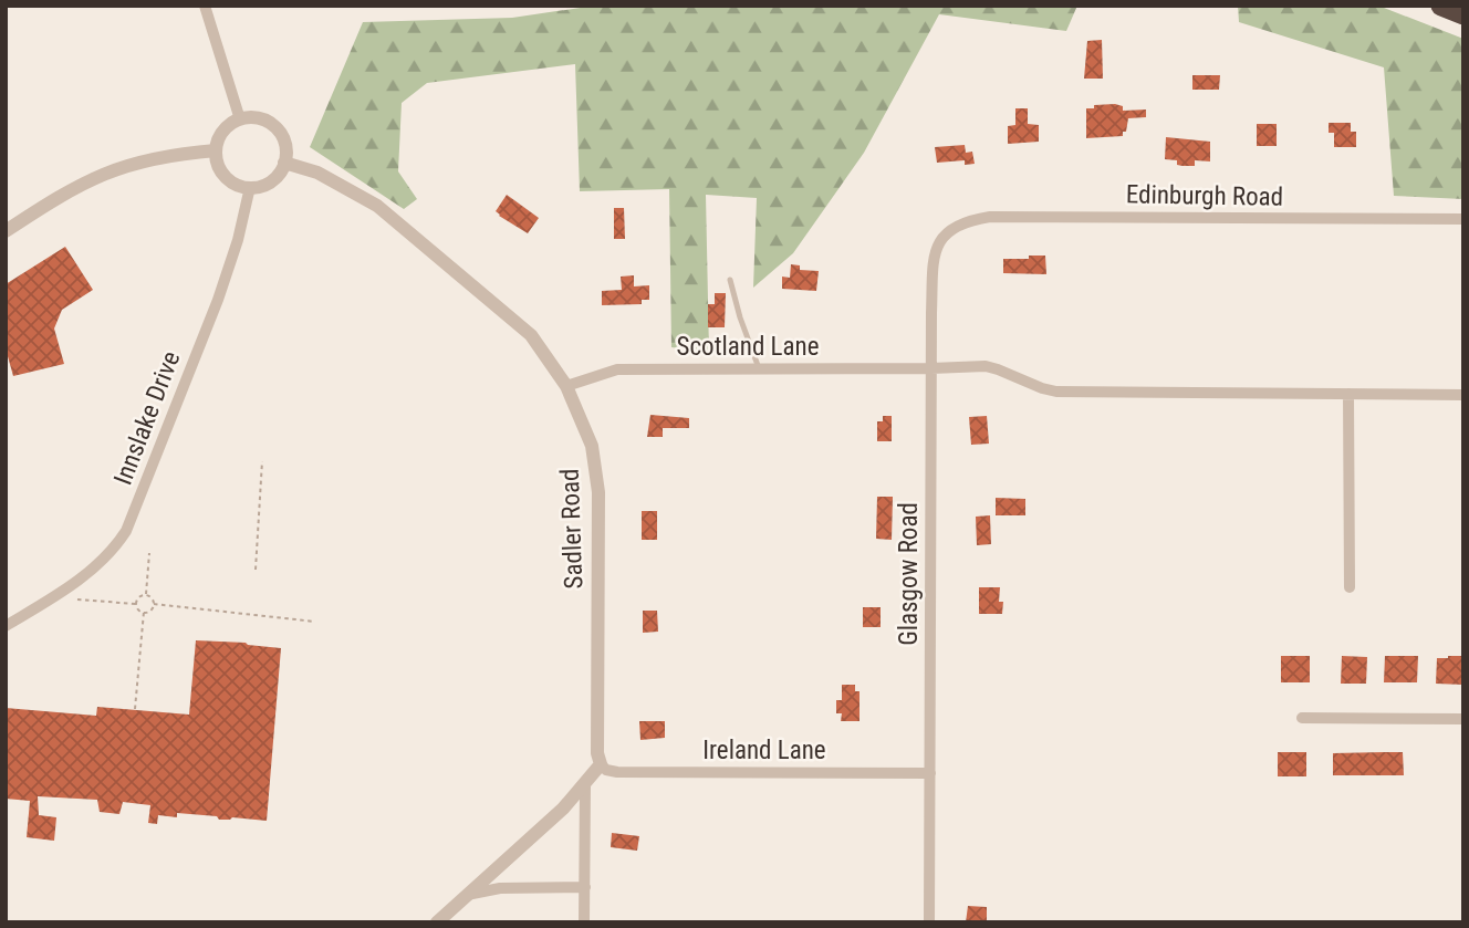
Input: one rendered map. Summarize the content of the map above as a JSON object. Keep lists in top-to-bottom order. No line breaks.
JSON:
{"streets":{"street":["Edinburgh Road","Scotland Lane","Innslake Drive","Sadler Road","Glasgow Road","Ireland Lane"]},"crossings":[["Edinburgh Road","Glasgow Road"],["Scotland Lane","Sadler Road"],["Scotland Lane","Glasgow Road"],["Innslake Drive","Sadler Road"],["Sadler Road","Ireland Lane"],["Glasgow Road","Ireland Lane"]]}
